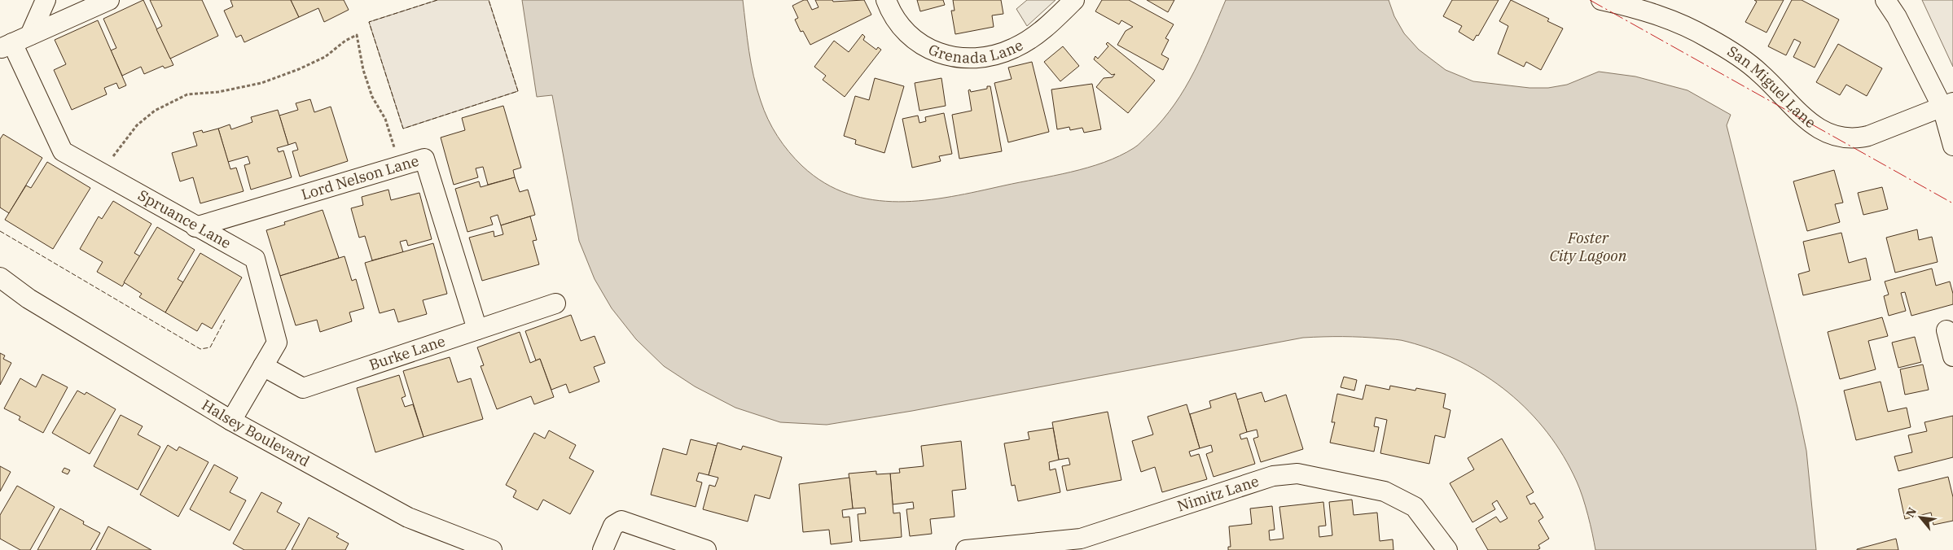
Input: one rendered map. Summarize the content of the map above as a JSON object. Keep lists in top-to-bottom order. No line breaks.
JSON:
{"streets":{"street":["Grenada Lane","San Miguel Lane","Lord Nelson Lane","Spruance Lane","Burke Lane","Halsey Boulevard","Nimitz Lane"]},"crossings":[["Lord Nelson Lane","Spruance Lane"],["Lord Nelson Lane","Burke Lane"],["Spruance Lane","Burke Lane"],["Spruance Lane","Halsey Boulevard"]],"water":["Foster City Lagoon"],"north":"top left"}
